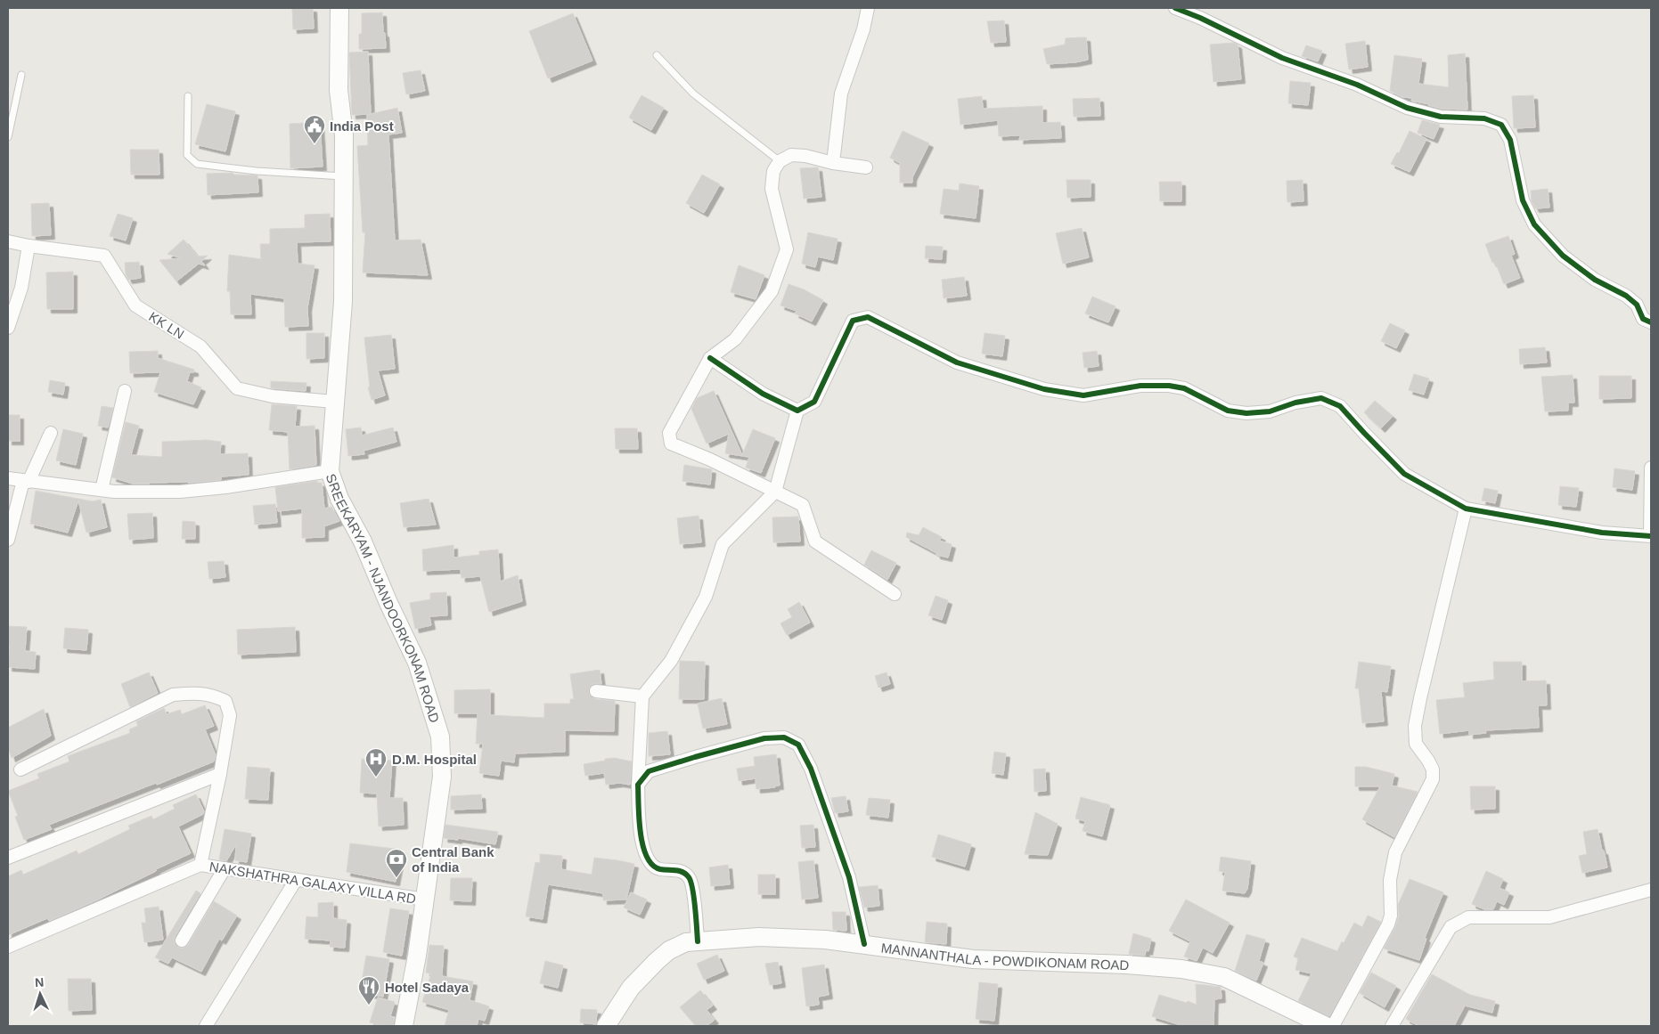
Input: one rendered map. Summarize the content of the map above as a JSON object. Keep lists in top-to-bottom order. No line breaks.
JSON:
{"streets":{"main road":["SREEKARYAM - NJANDOORKONAM ROAD","MANNANTHALA - POWDIKONAM ROAD"],"street":["KK LN","NAKSHATHRA GALAXY VILLA RD"]},"crossings":[["KK LN","SREEKARYAM - NJANDOORKONAM ROAD"],["SREEKARYAM - NJANDOORKONAM ROAD","NAKSHATHRA GALAXY VILLA RD"]],"places":{"public building":["India Post"],"hospital":["D.M. Hospital"],"bank":["Central Bank of India"],"restaurant":["Hotel Sadaya"]},"north":"top"}
